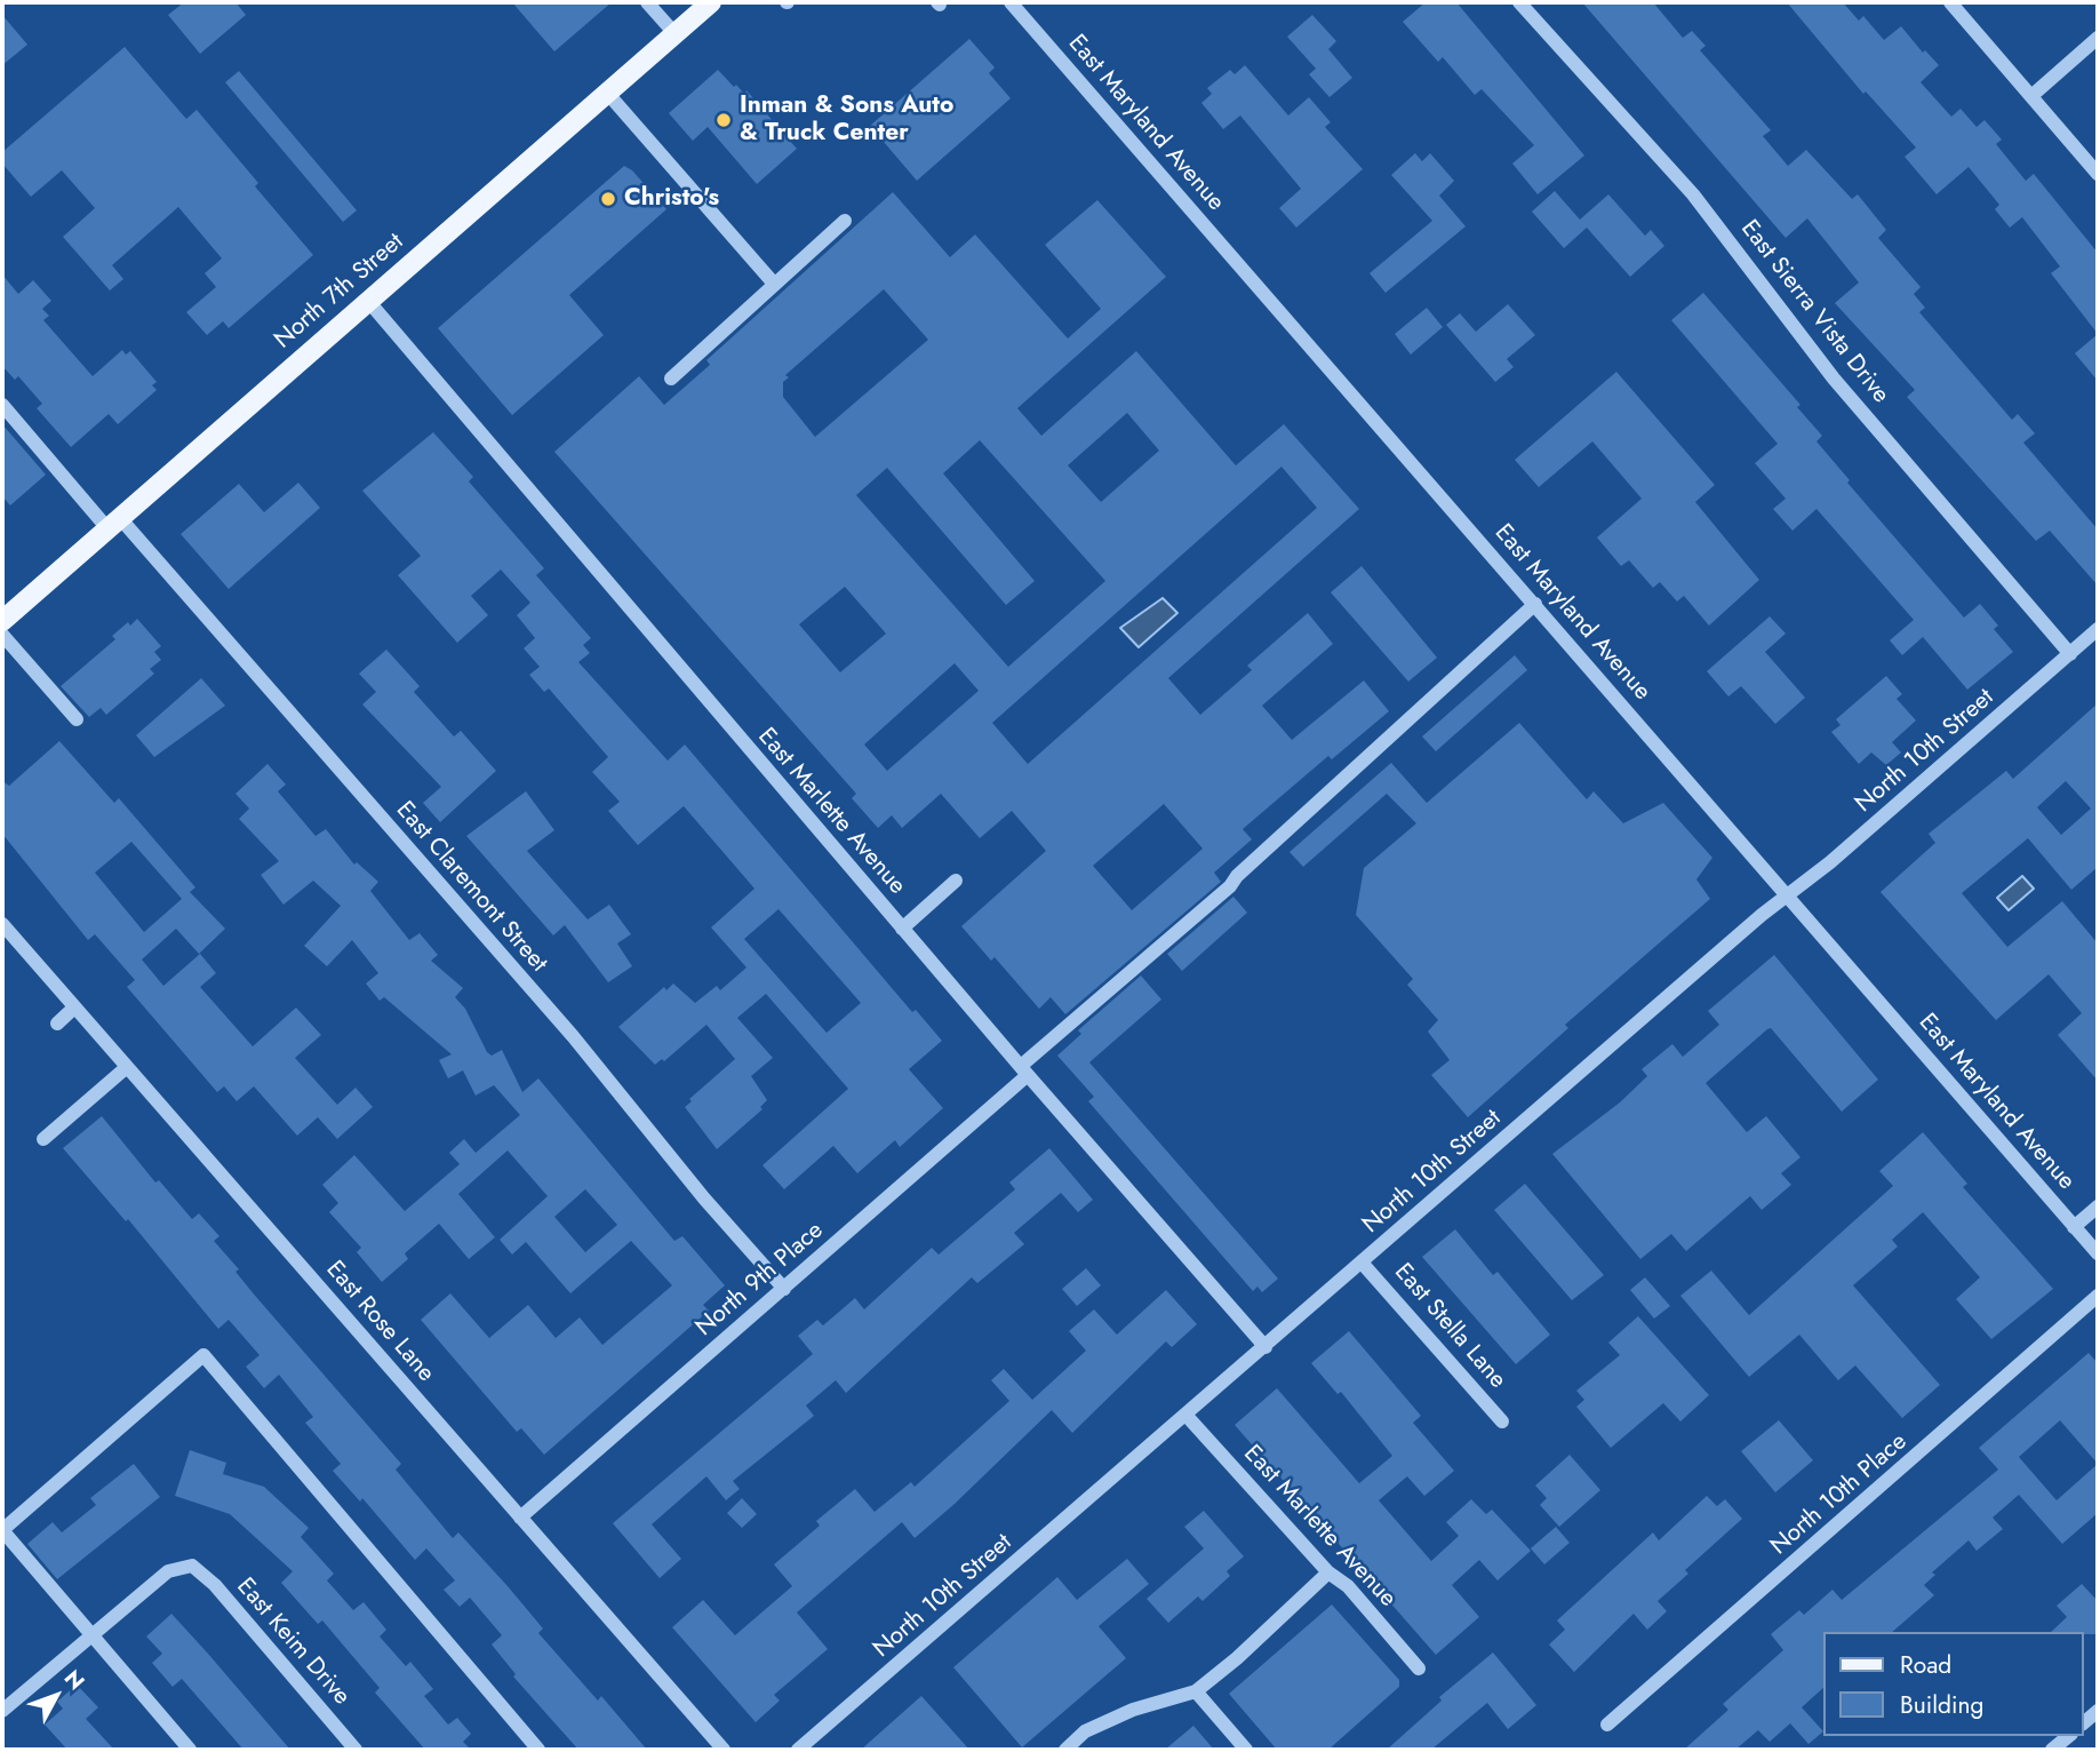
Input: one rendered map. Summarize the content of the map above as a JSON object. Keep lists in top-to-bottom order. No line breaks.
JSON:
{"streets":{"main road":["North 7th Street"],"street":["East Maryland Avenue","East Sierra Vista Drive","North 10th Street","East Marlette Avenue","East Claremont Street","North 9th Place","East Rose Lane","East Stella Lane","North 10th Place","East Keim Drive"]},"crossings":[["East Maryland Avenue","North 10th Street"],["East Maryland Avenue","North 9th Place"],["North 7th Street","East Marlette Avenue"],["North 7th Street","East Claremont Street"],["East Sierra Vista Drive","North 10th Street"],["North 10th Street","East Marlette Avenue"],["North 10th Street","East Stella Lane"],["East Marlette Avenue","North 9th Place"],["East Claremont Street","North 9th Place"],["North 9th Place","East Rose Lane"]],"places":["Inman & Sons Auto & Truck Center","Christo's"],"legend":["Road","Building"],"north":"top right"}
